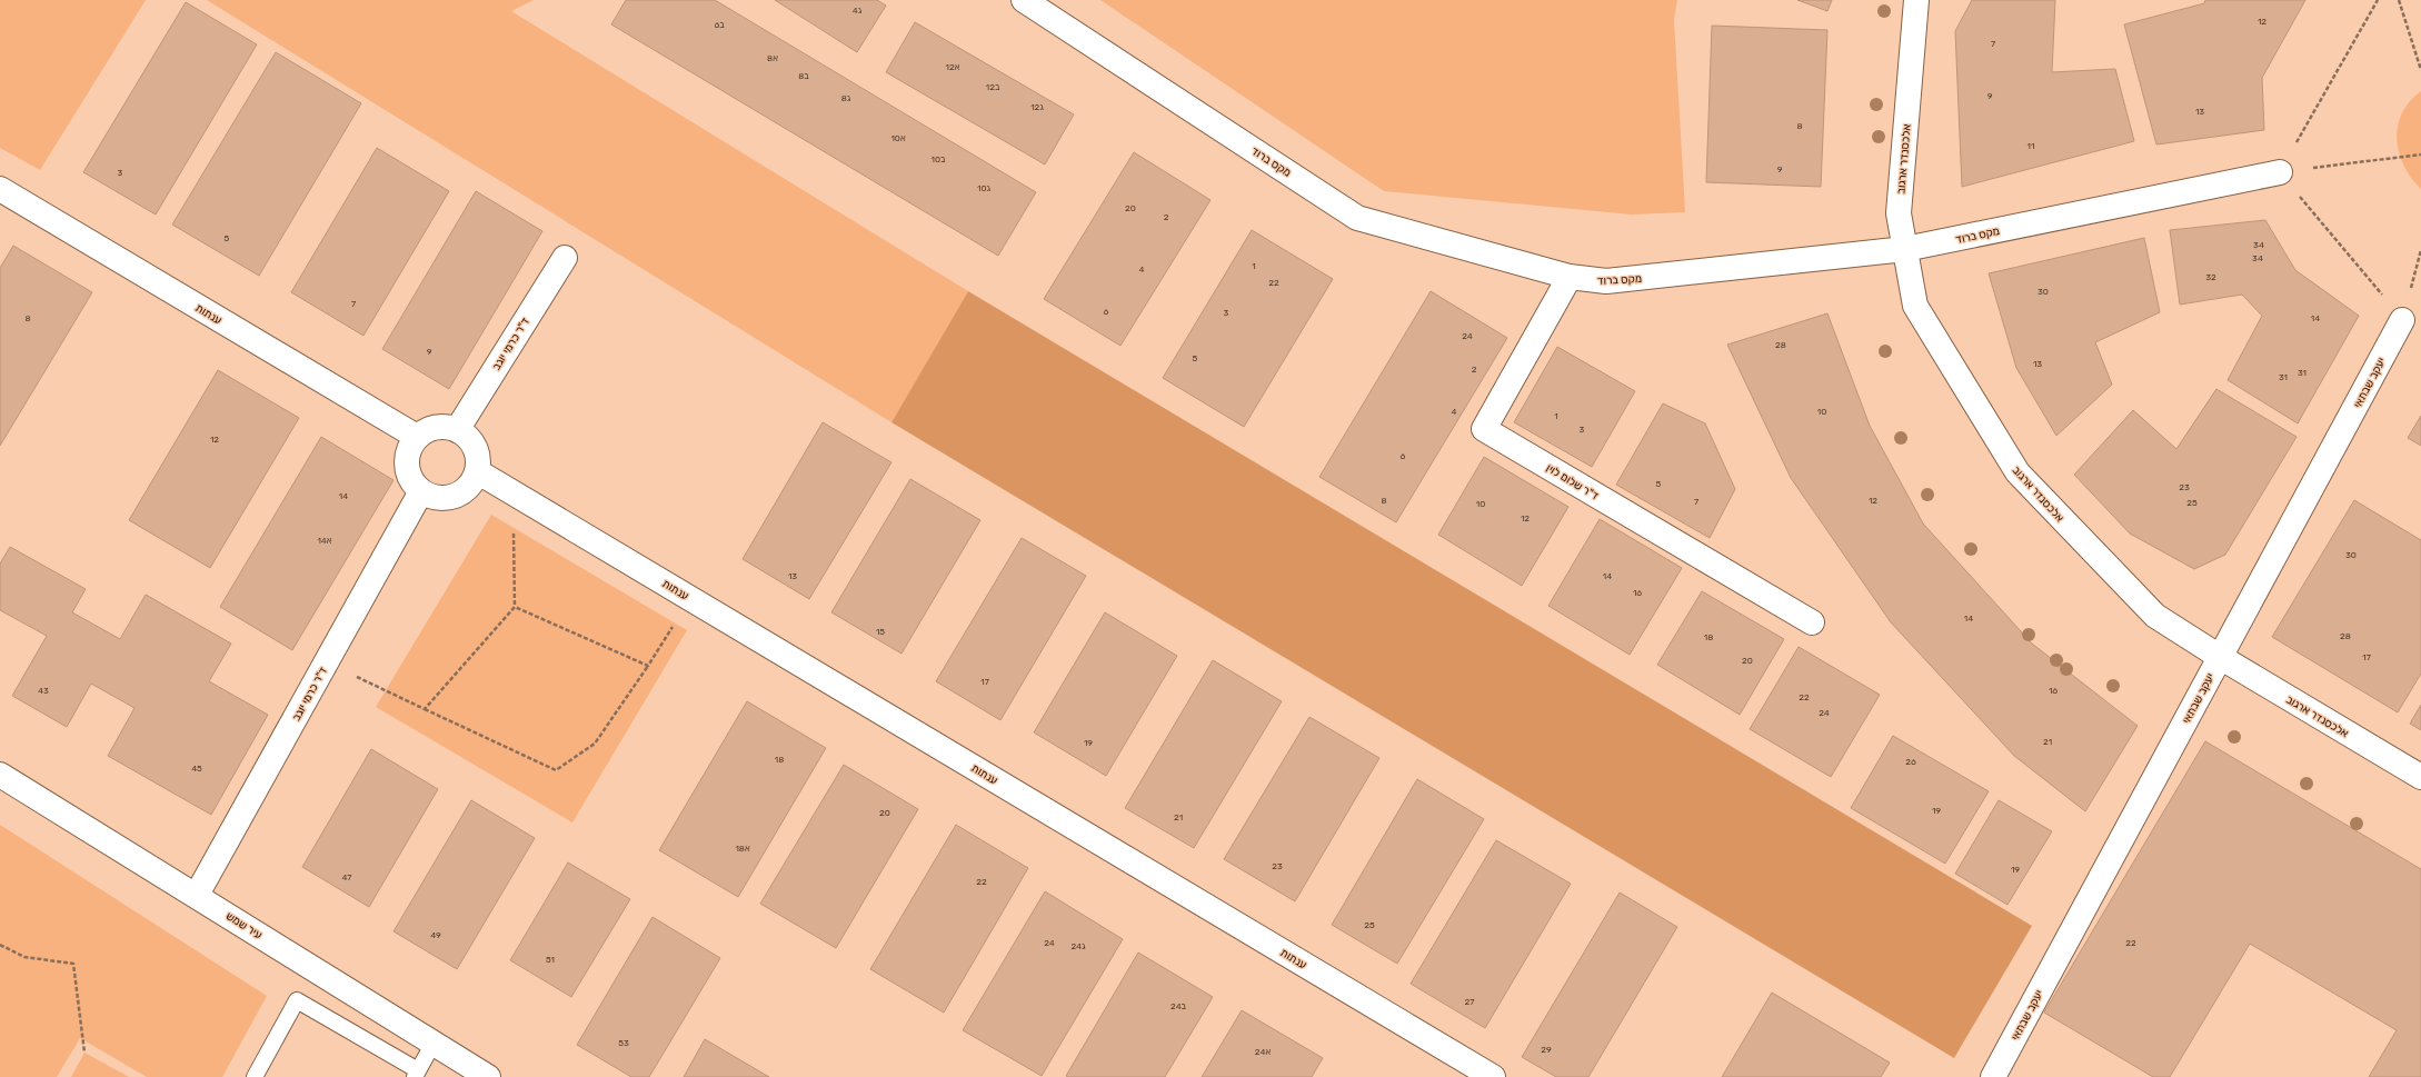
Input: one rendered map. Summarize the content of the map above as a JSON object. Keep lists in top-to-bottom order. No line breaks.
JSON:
{"streets":{"street":["אלכסנדר ארגוב","מקס ברוד","ענתות","ד\"ר כרמי יוגב","יעקב שבתאי","ד\"ר שלום לוין","עיר שמש"]},"crossings":[["אלכסנדר ארגוב","מקס ברוד"],["אלכסנדר ארגוב","יעקב שבתאי"],["מקס ברוד","ד\"ר שלום לוין"],["ענתות","ד\"ר כרמי יוגב"],["ד\"ר כרמי יוגב","עיר שמש"]],"house_numbers":["4ג","12","6ב","7","8א","12א","8ב","12ב","9","8ג","12ג","13","8","10א","11","10ב","9","3","10ג","20","2","5","34","34","1","4","32","22","30","7","6","3","8","14","24","28","9","5","13","2","31","31","4","10","1","3","12","6","5","23","14","8","12","7","25","10","12","14א","30","13","14","16","14","15","28","18","17","20","17","43","16","22","24","21","19","18","26","45","19","20","21","18א","23","19","47","22","25","49","24","22","24ג","51","27","24ב","53","29","24א"]}
